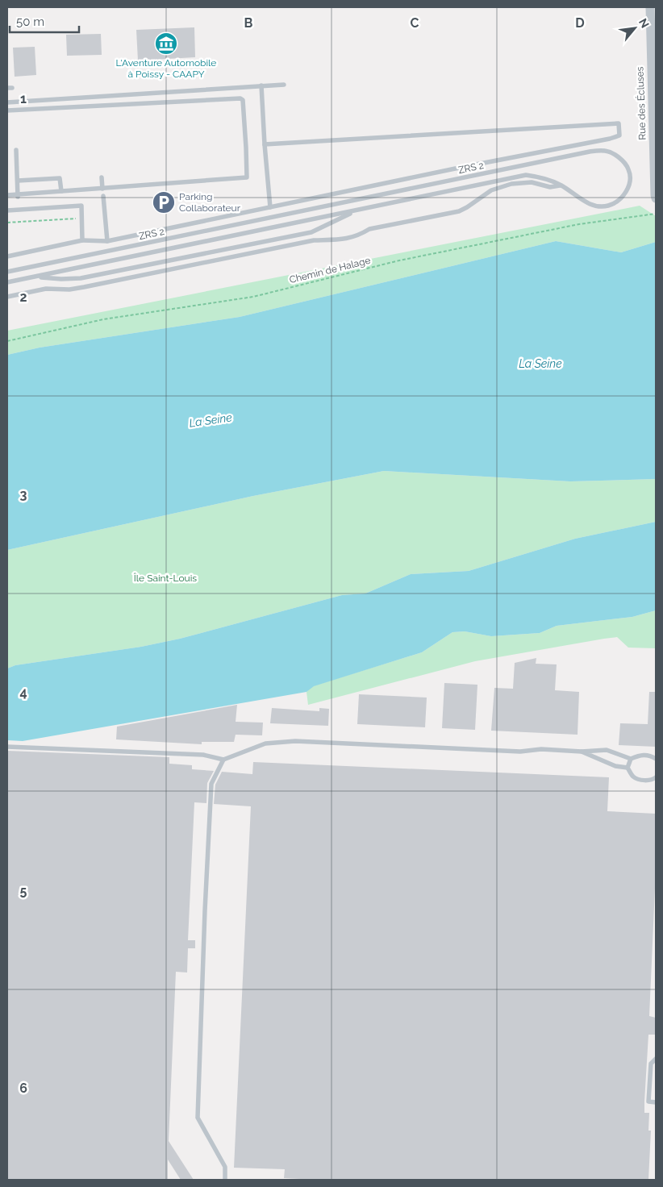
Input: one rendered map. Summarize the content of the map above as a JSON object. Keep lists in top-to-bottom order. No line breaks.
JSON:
{"streets":{"street":["Rue des Écluses"],"lane":["ZRS 2"],"path":["Chemin de Halage"]},"water":["La Seine"],"parks":["Île Saint-Louis"],"places":{"museum":["L'Aventure Automobile à Poissy - CAAPY"],"parking":["Parking Collaborateur"]},"scale_bar":"50 m","north":"top right","grid":{"columns":["B","C","D"],"rows":["1","2","3","4","5","6"]}}
